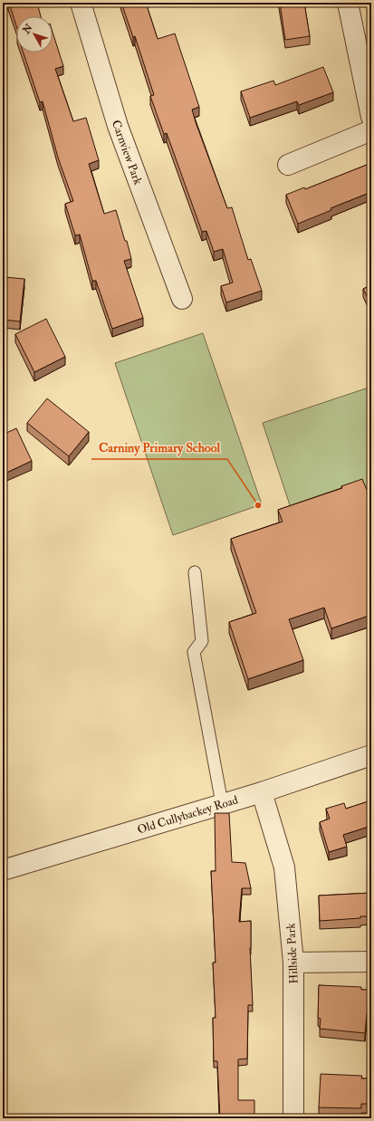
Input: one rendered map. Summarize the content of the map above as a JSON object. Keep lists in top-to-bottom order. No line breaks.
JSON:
{"streets":{"street":["Carnview Park","Old Cullybackey Road","Hillside Park"]},"crossings":[["Old Cullybackey Road","Hillside Park"]],"places":["Carniny Primary School"],"north":"top left"}
